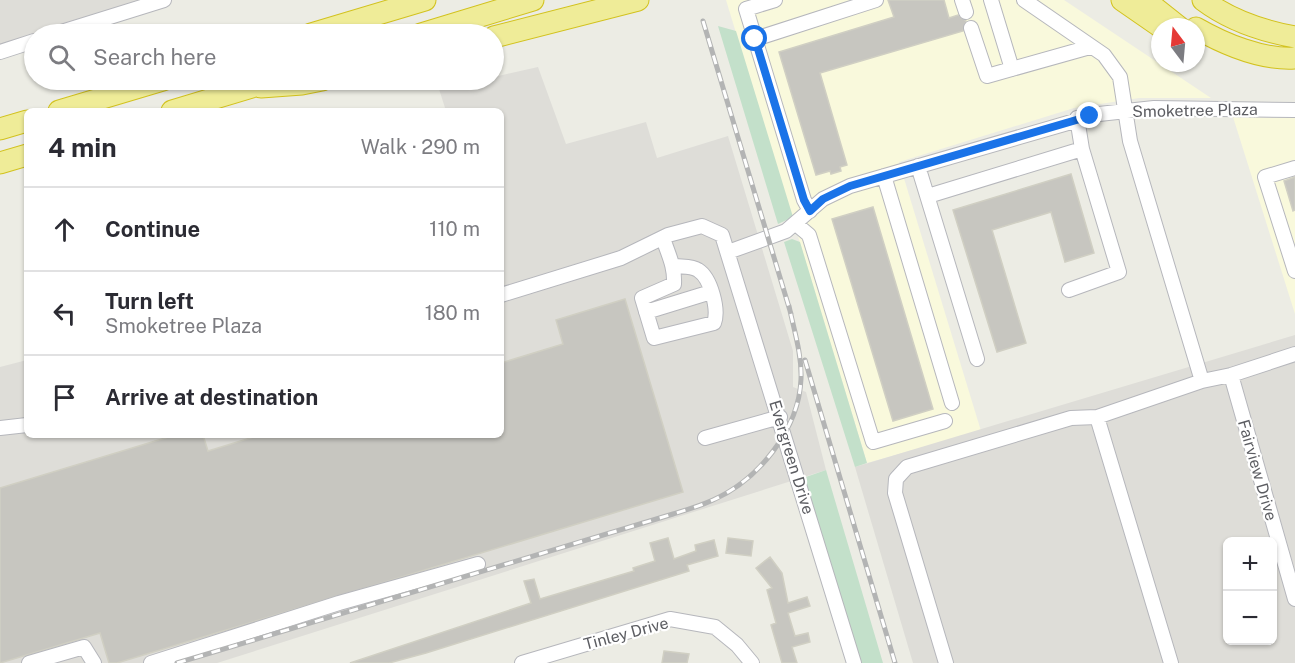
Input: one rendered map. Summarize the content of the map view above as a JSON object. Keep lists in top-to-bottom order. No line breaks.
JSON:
{"streets":{"street":["Smoketree Plaza","Evergreen Drive","Fairview Drive","Tinley Drive"]},"crossings":[["Smoketree Plaza","Evergreen Drive"]],"north":"top","page":{"search":"Search here","heading":["4 min","Walk · 290 m"],"list":[["Continue","110 m"],["Turn left","Smoketree Plaza","180 m"],"Arrive at destination"],"map_buttons":["+","−"]}}
